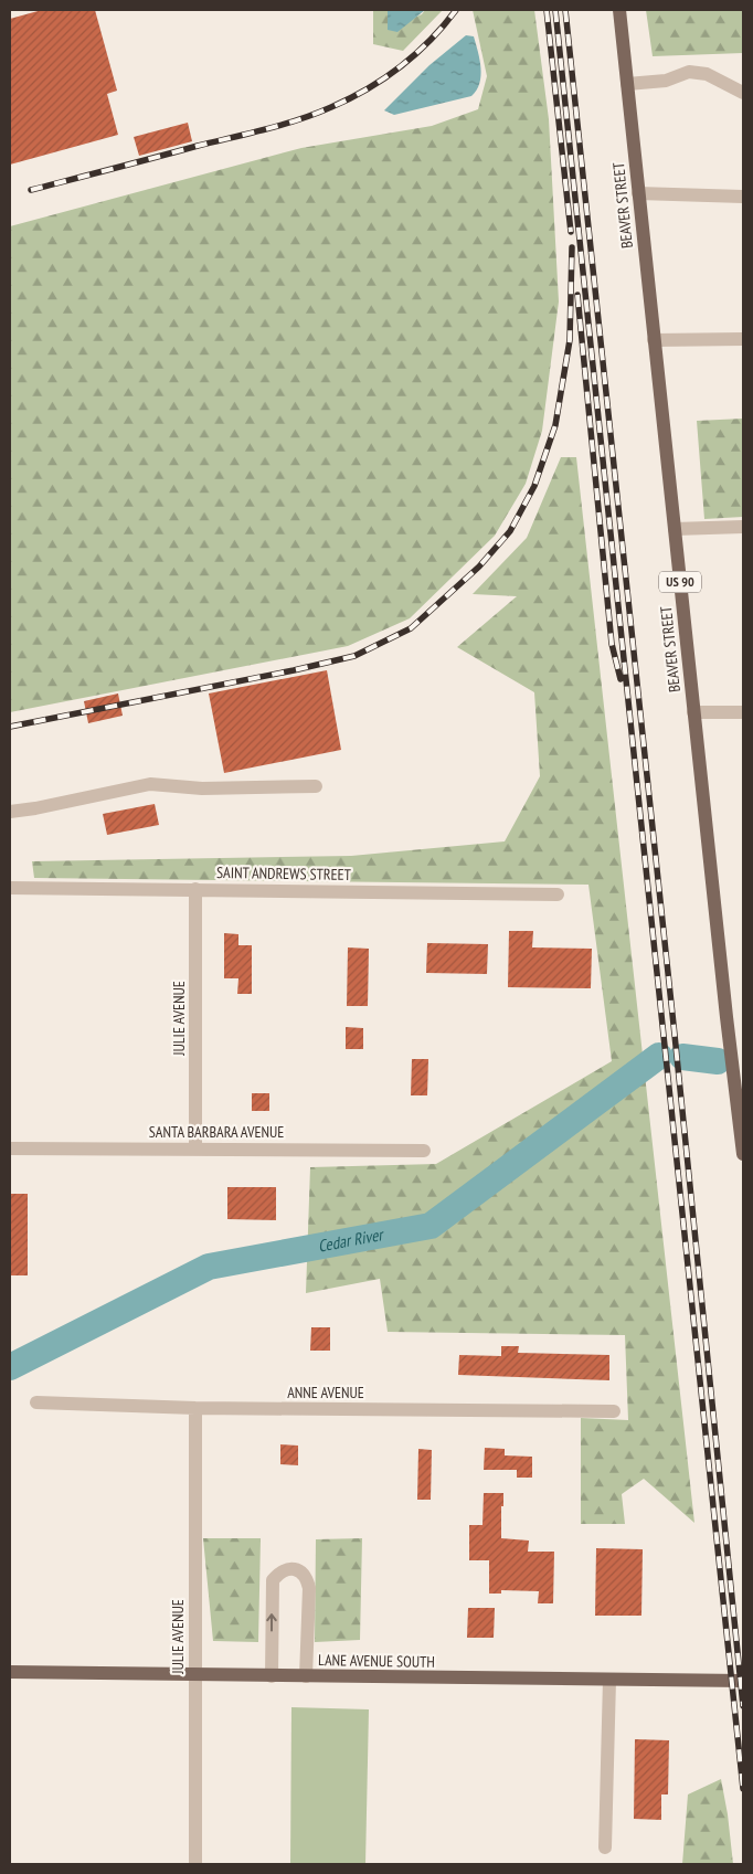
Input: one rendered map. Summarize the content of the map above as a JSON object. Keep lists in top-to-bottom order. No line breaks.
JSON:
{"streets":{"main road":["BEAVER STREET","US 90","LANE AVENUE SOUTH"],"street":["SAINT ANDREWS STREET","JULIE AVENUE","SANTA BARBARA AVENUE","ANNE AVENUE"]},"crossings":[["SAINT ANDREWS STREET","JULIE AVENUE"],["JULIE AVENUE","SANTA BARBARA AVENUE"],["JULIE AVENUE","ANNE AVENUE"],["JULIE AVENUE","LANE AVENUE SOUTH"]],"water":["Cedar River"]}
